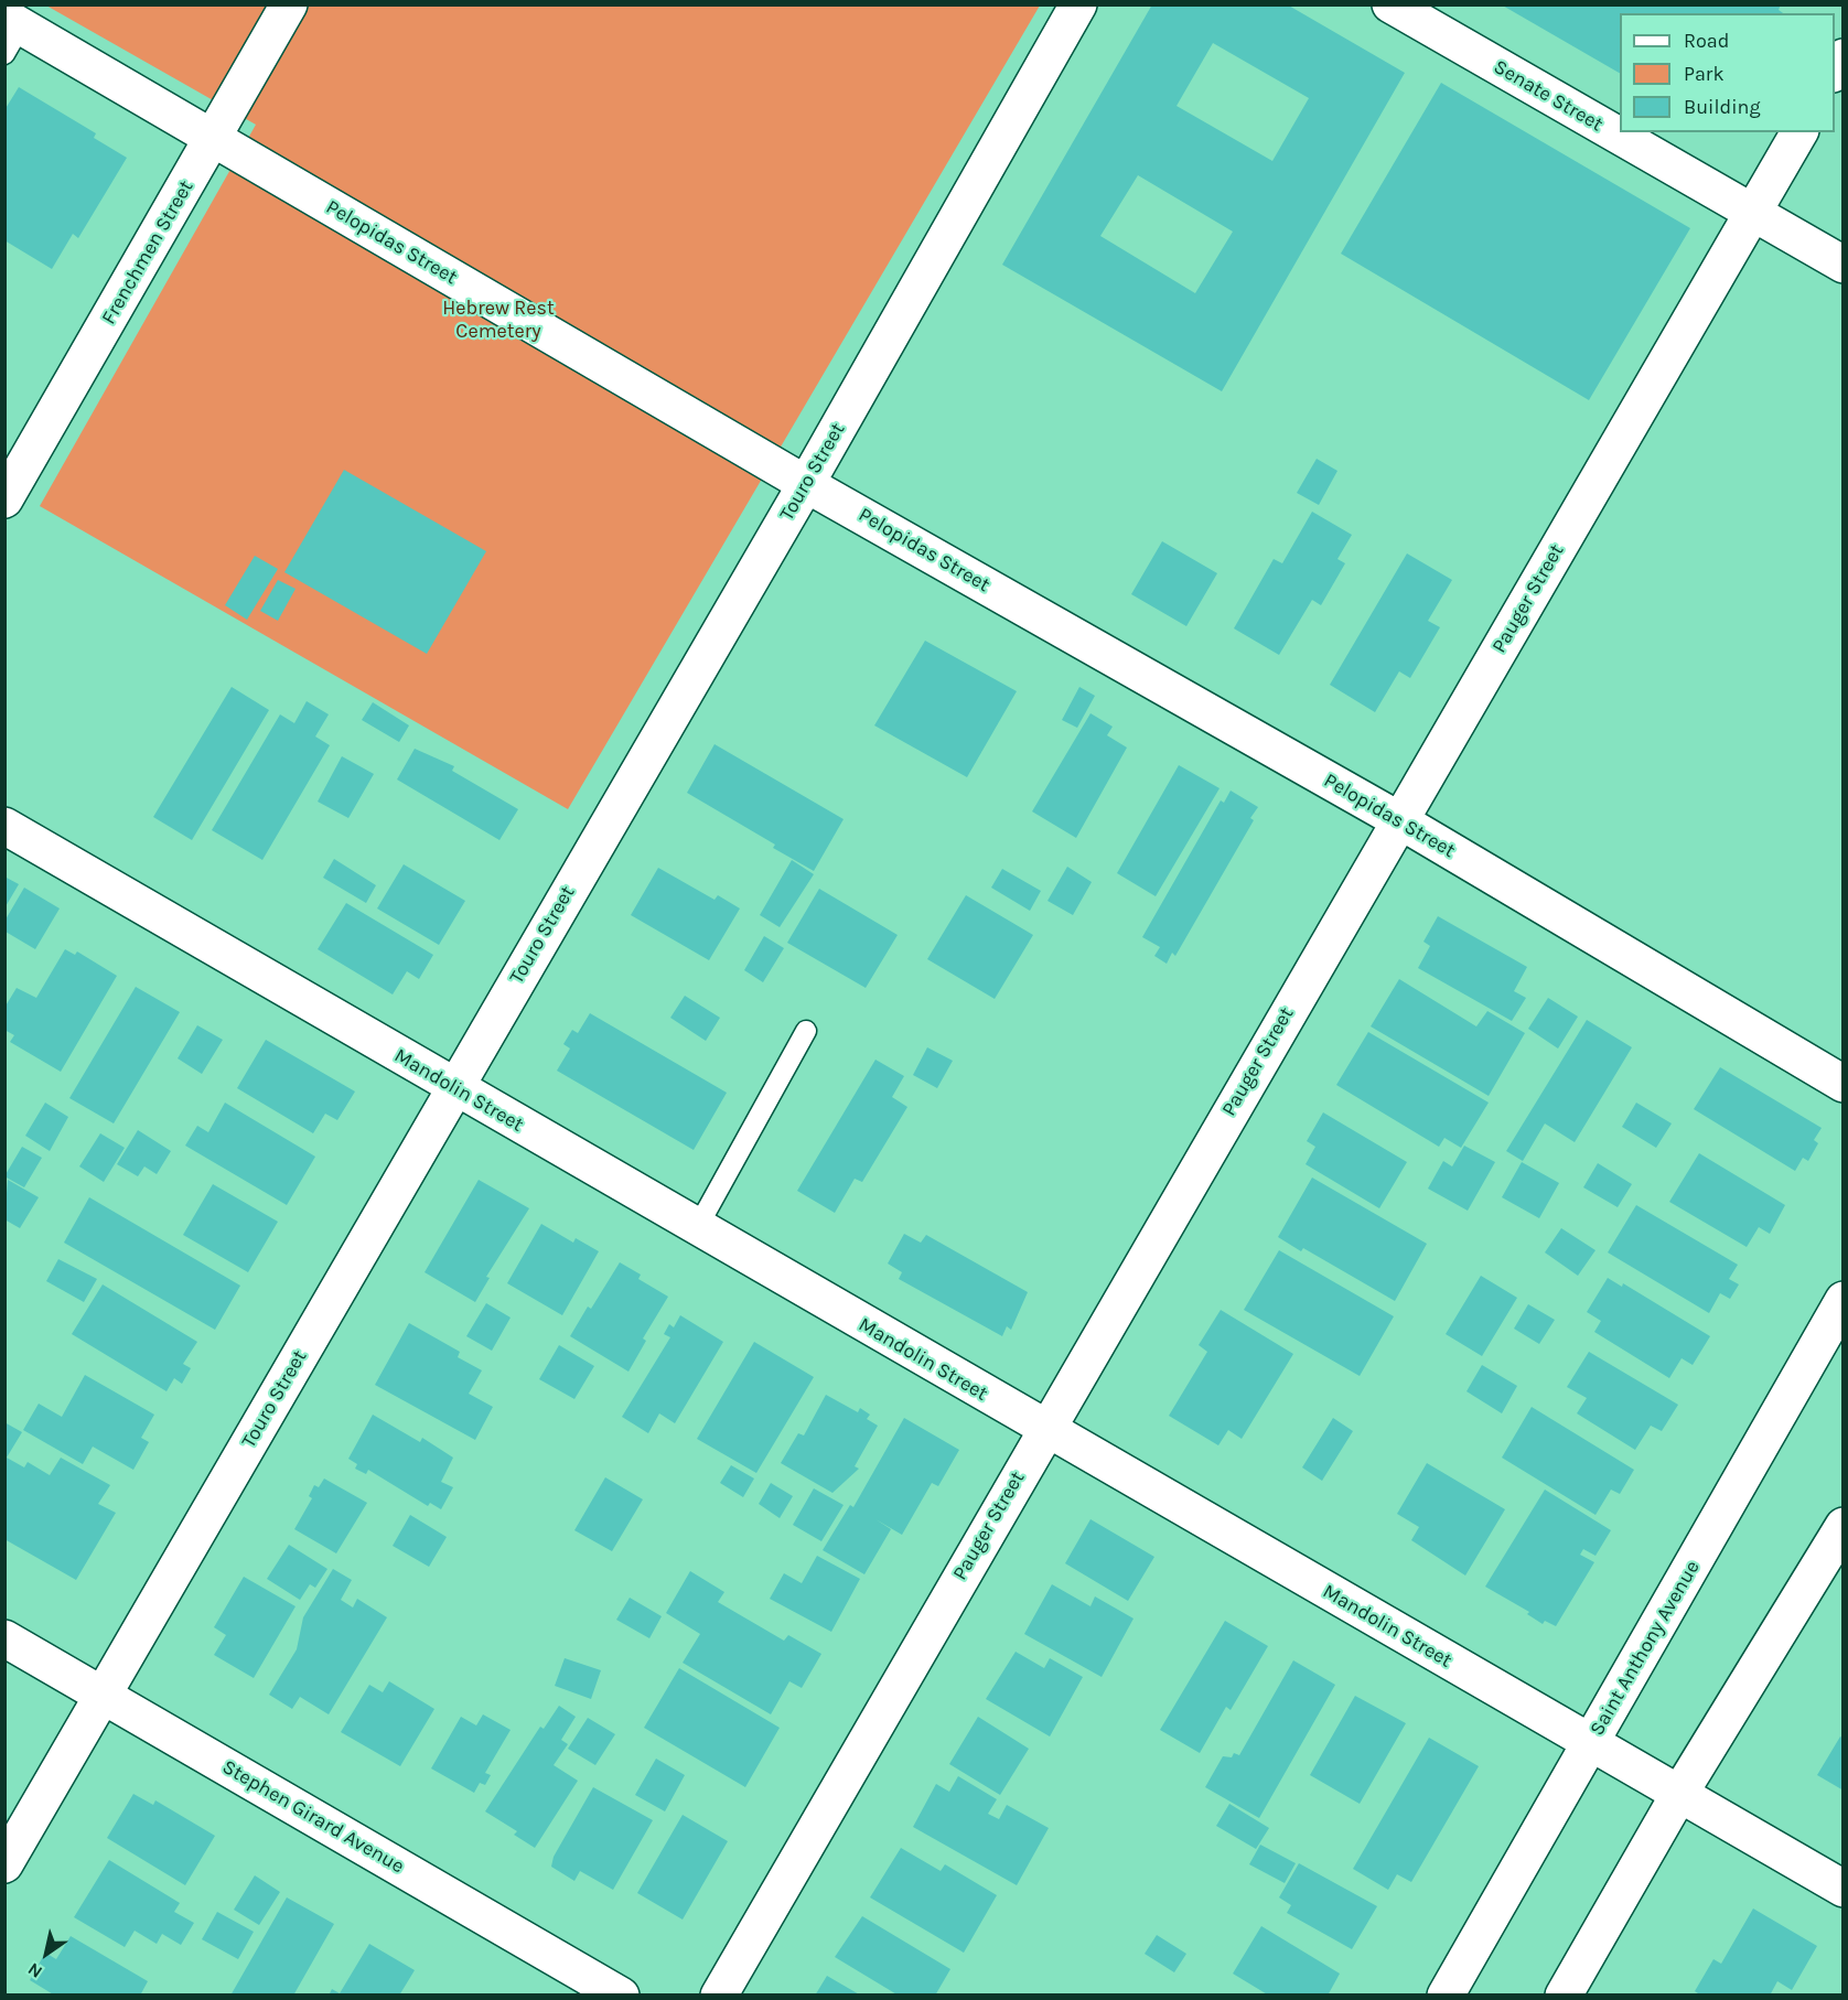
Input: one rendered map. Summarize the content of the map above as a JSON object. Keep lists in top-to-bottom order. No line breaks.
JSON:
{"streets":{"street":["Senate Street","Pelopidas Street","Frenchmen Street","Touro Street","Pauger Street","Mandolin Street","Saint Anthony Avenue","Stephen Girard Avenue"]},"crossings":[["Senate Street","Pauger Street"],["Pelopidas Street","Frenchmen Street"],["Pelopidas Street","Touro Street"],["Pelopidas Street","Pauger Street"],["Touro Street","Mandolin Street"],["Touro Street","Stephen Girard Avenue"],["Pauger Street","Mandolin Street"],["Mandolin Street","Saint Anthony Avenue"]],"parks":["Hebrew Rest Cemetery"],"legend":["Road","Park","Building"],"north":"bottom left"}
